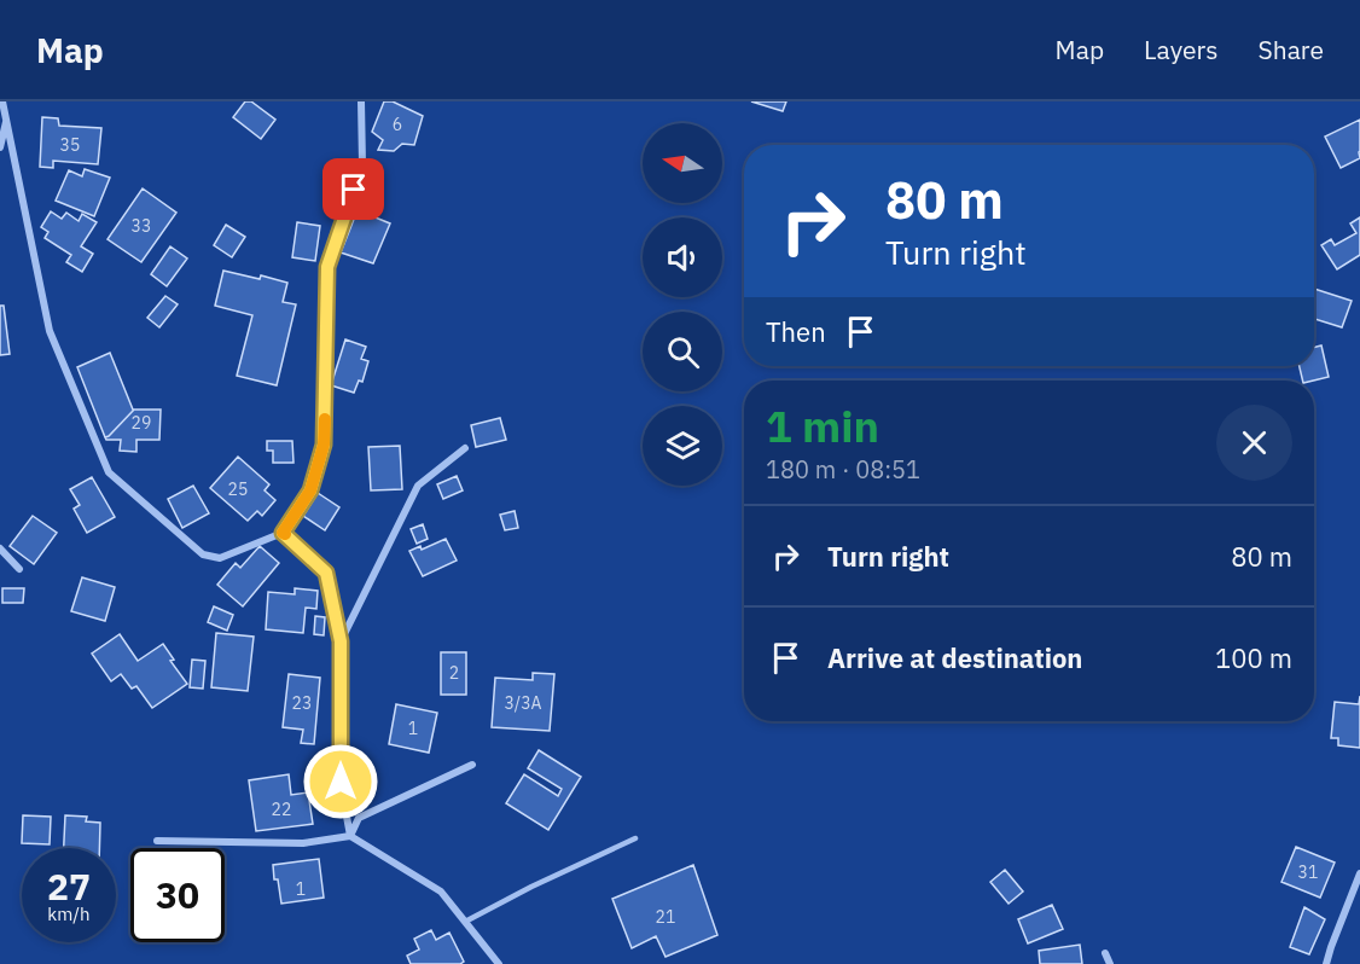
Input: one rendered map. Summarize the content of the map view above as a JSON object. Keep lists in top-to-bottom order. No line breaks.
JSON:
{"house_numbers":["6","35","33","29","25","2","23","3/3A","1","22","31","1","21"],"north":"left","page":{"header":"Map","nav":["Map","Layers","Share"],"turn":["80 m","Turn right"],"then":"Then","heading":["1 min","180 m · 08:51"],"list":[{"name":"Turn right","value":"80 m"},{"name":"Arrive at destination","value":"100 m"}],"speed":"27 km/h","limit":"30"}}
